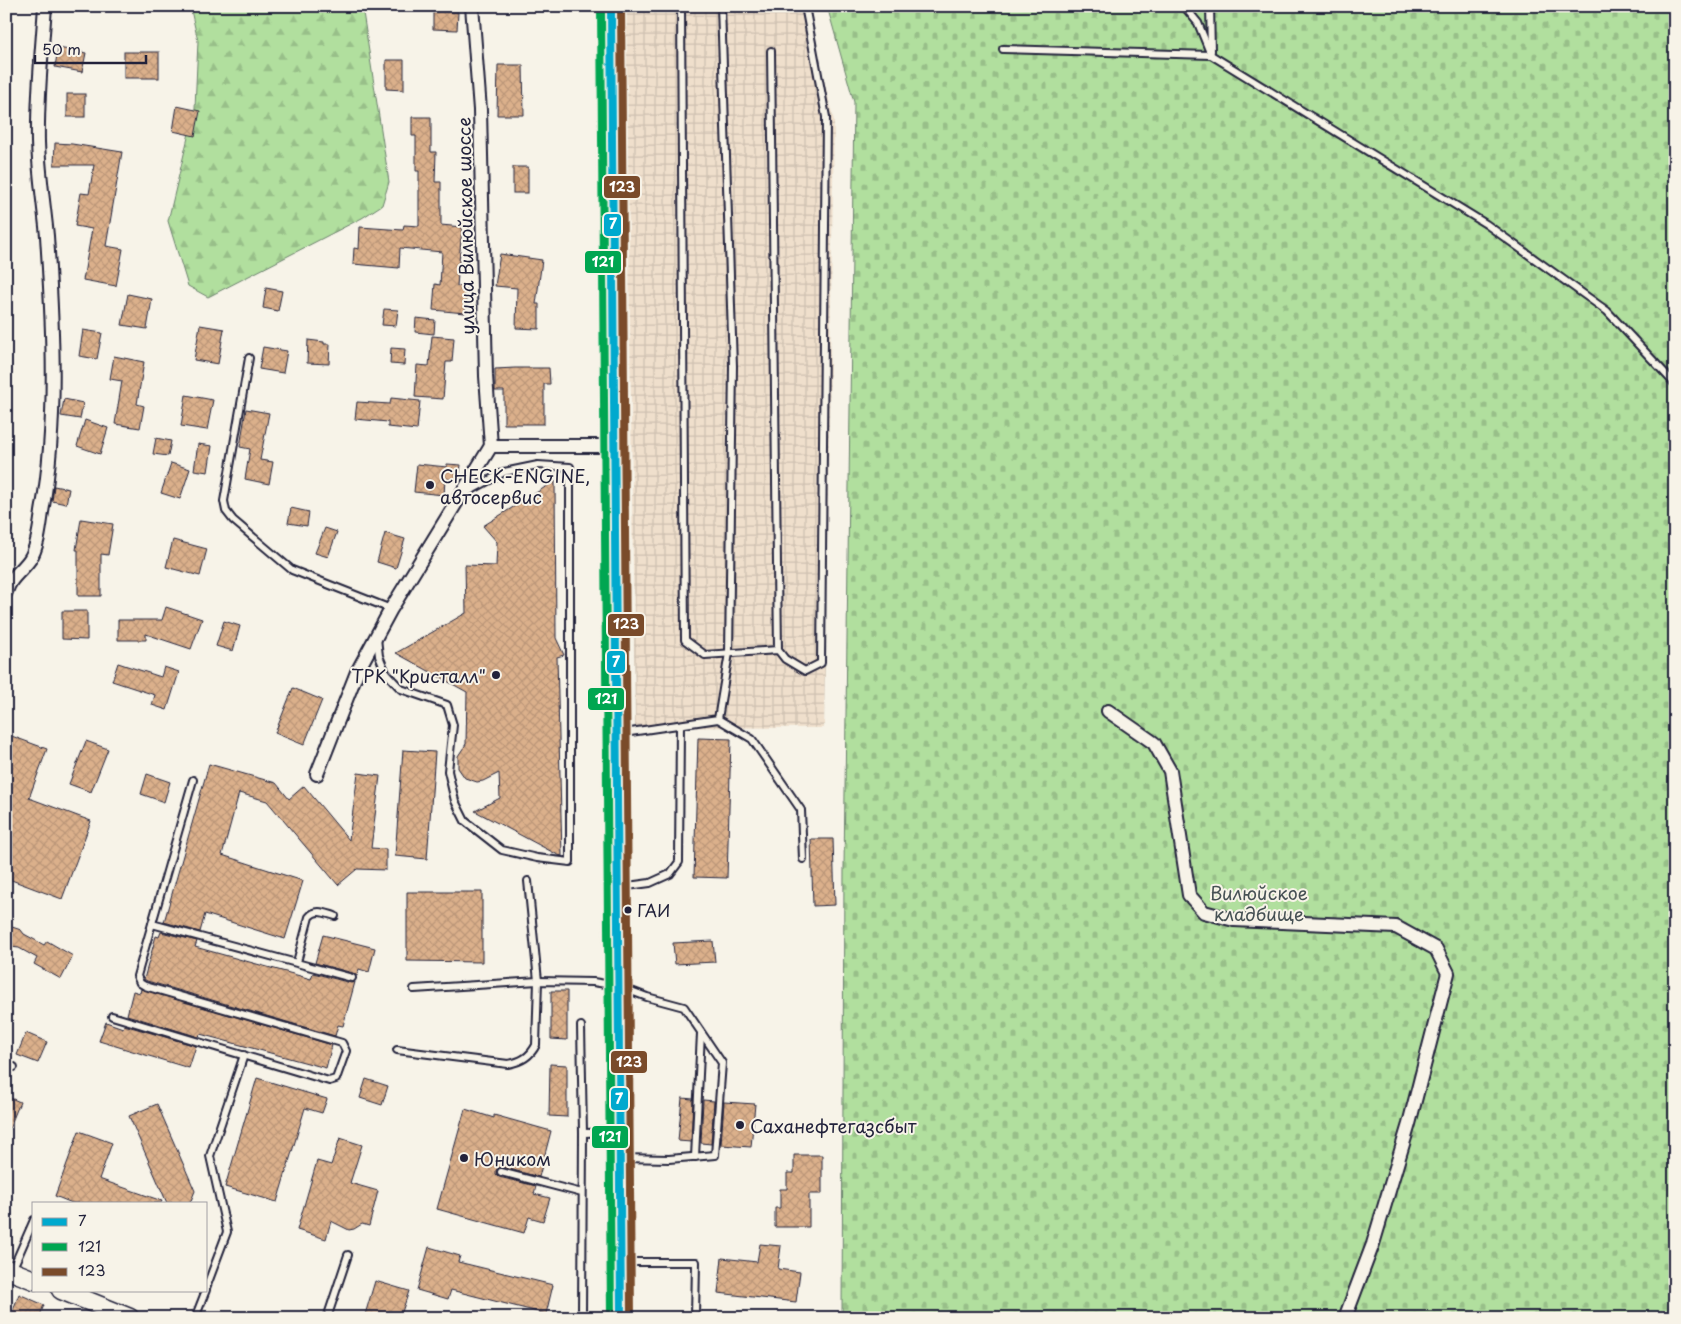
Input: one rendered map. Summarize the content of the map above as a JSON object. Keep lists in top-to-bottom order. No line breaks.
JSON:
{"streets":{"street":["улица Вилюйское шоссе"]},"parks":["Вилюйское кладбище"],"places":["CHECK-ENGINE, автосервис","ТРК \"Кристалл\"","ГАИ","Саханефтегазсбыт","Юником"],"lines":["transit line 7","transit line 121","transit line 123"],"legend":["7","121","123"],"scale_bar":"50 m"}
